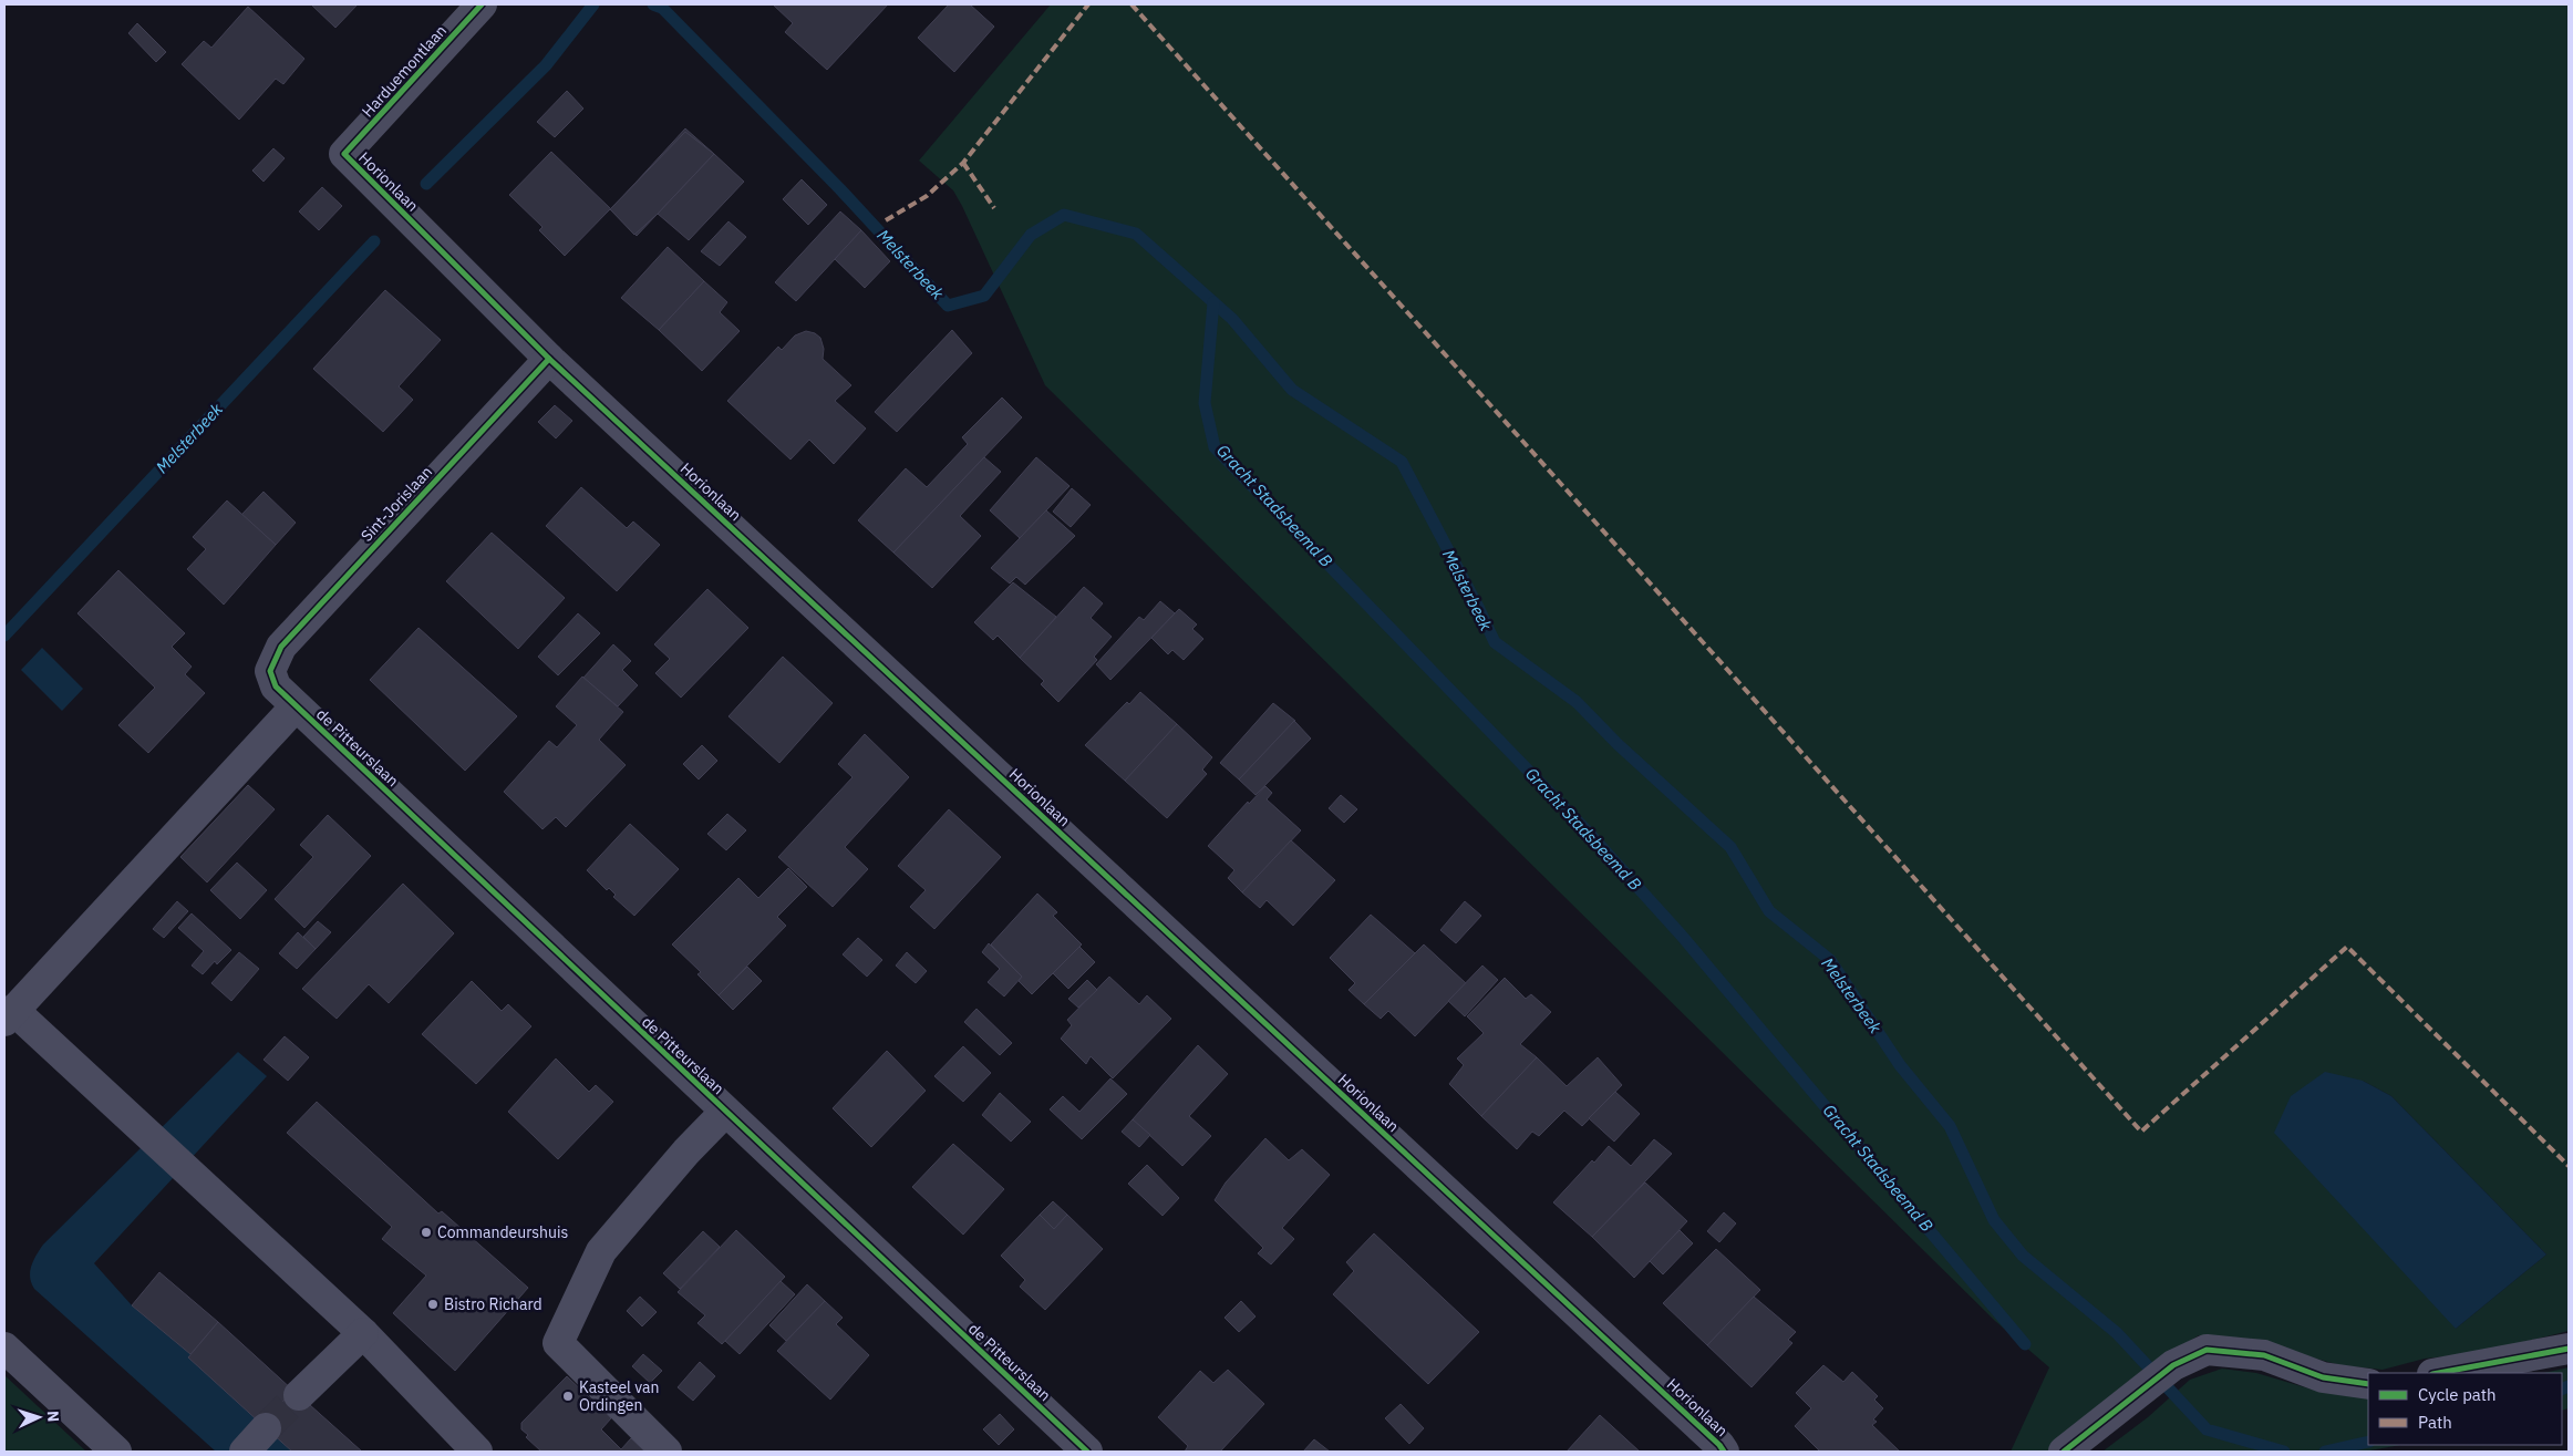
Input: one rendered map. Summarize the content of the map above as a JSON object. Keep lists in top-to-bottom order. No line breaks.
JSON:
{"streets":{"street":["Harduemontlaan","Horionlaan","Sint-Jorislaan","de Pitteurslaan"]},"crossings":[["Harduemontlaan","Horionlaan"],["Horionlaan","Sint-Jorislaan"],["Sint-Jorislaan","de Pitteurslaan"]],"water":["Melsterbeek","Gracht Stadsbeemd B"],"places":["Commandeurshuis","Bistro Richard","Kasteel van Ordingen"],"legend":["Cycle path","Path"],"north":"right"}
